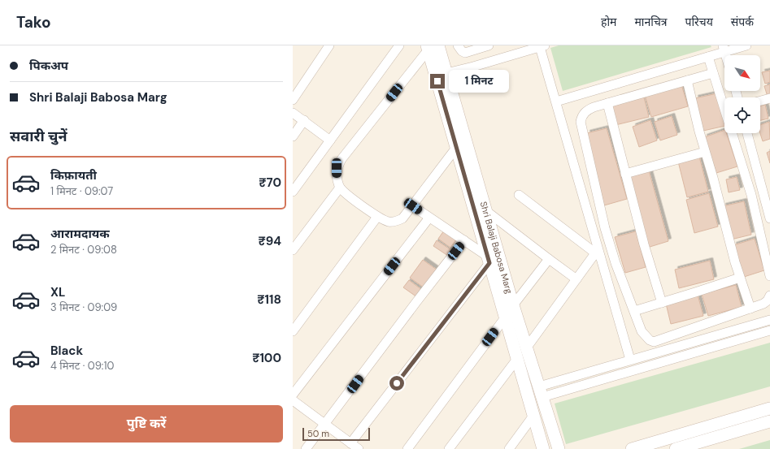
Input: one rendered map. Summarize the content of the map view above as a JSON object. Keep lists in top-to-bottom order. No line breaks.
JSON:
{"streets":{"street":["Shri Balaji Babosa Marg"]},"scale_bar":"50 m","north":"bottom right","page":{"header":"Tako","nav":["होम","मानचित्र","परिचय","संपर्क"],"banner":["पिकअप","Shri Balaji Babosa Marg"],"bubble":"1 मिनट","heading":"सवारी चुनें","list":[{"name":"किफ़ायती","note":"1 मिनट · 09:07","value":"₹70"},{"name":"आरामदायक","note":"2 मिनट · 09:08","value":"₹94"},{"name":"XL","note":"3 मिनट · 09:09","value":"₹118"},{"name":"Black","note":"4 मिनट · 09:10","value":"₹100"}],"buttons":"पुष्टि करें","scale":"50 m"}}
